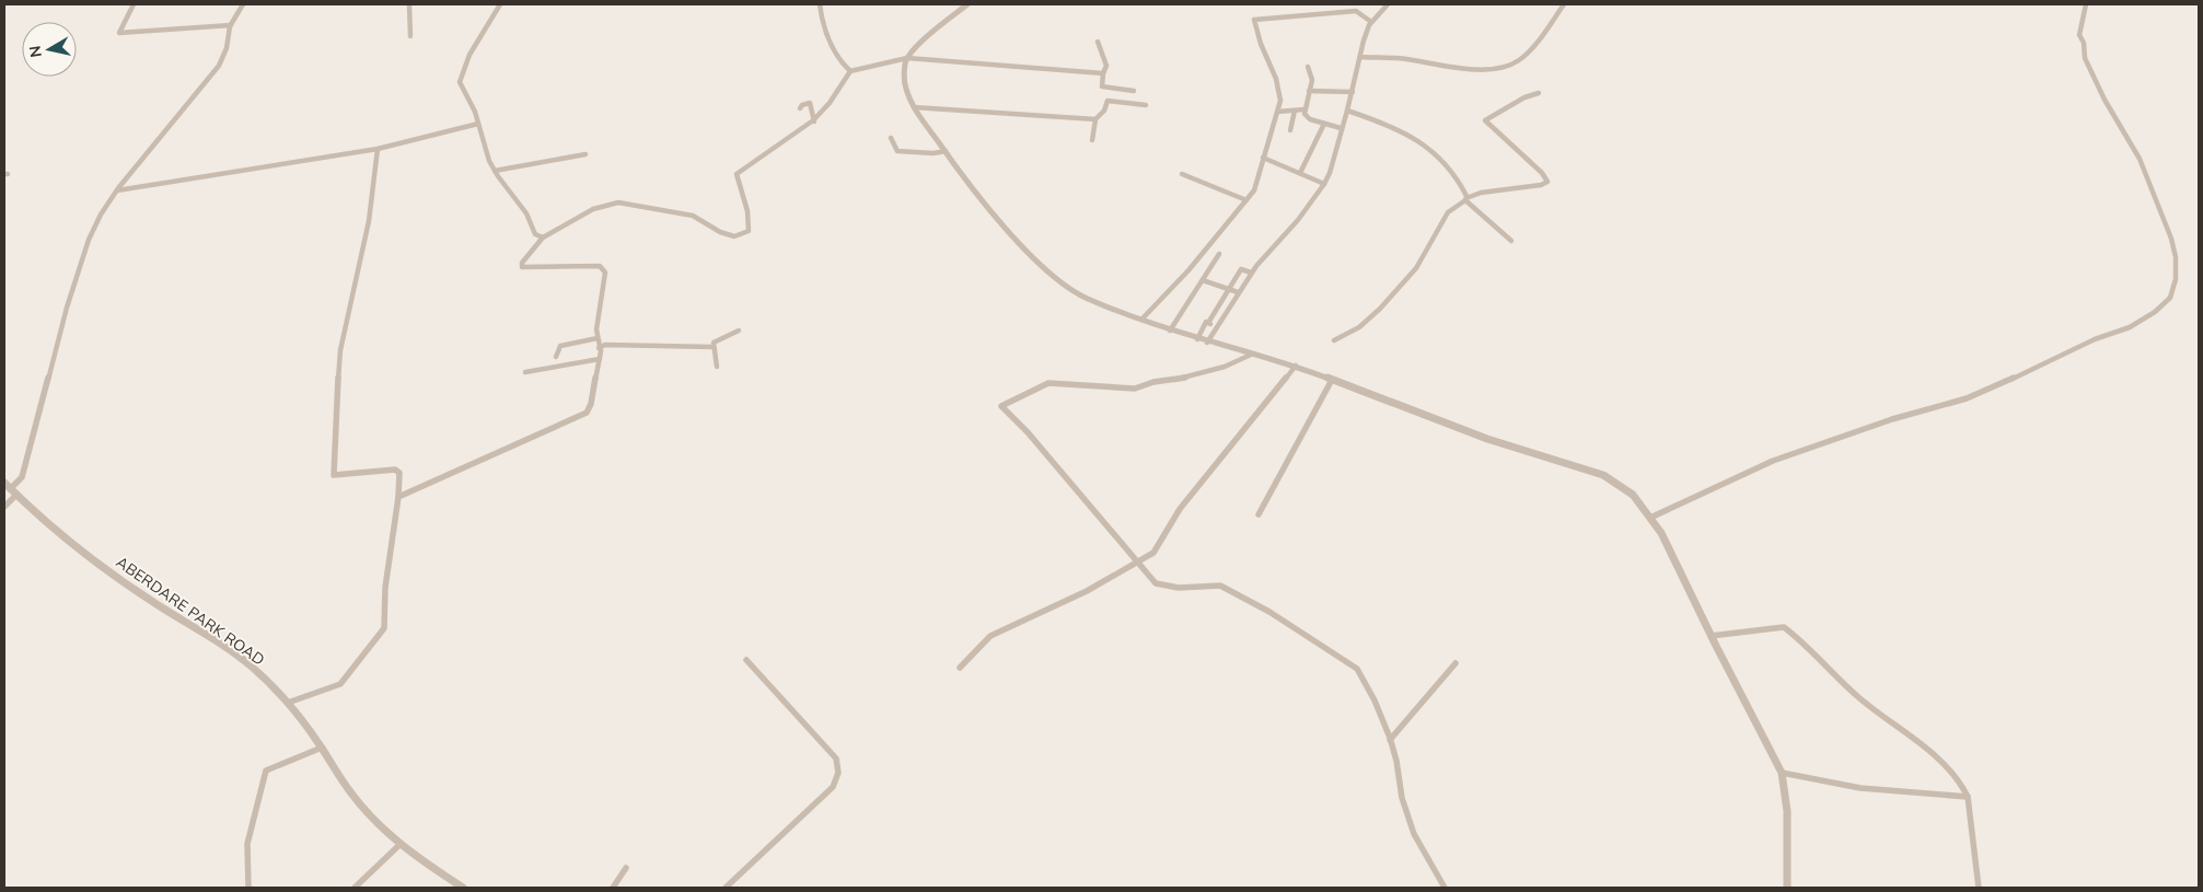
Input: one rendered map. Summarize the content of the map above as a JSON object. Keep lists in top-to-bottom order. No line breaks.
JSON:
{"streets":{"street":["ABERDARE PARK ROAD"]},"north":"left"}
